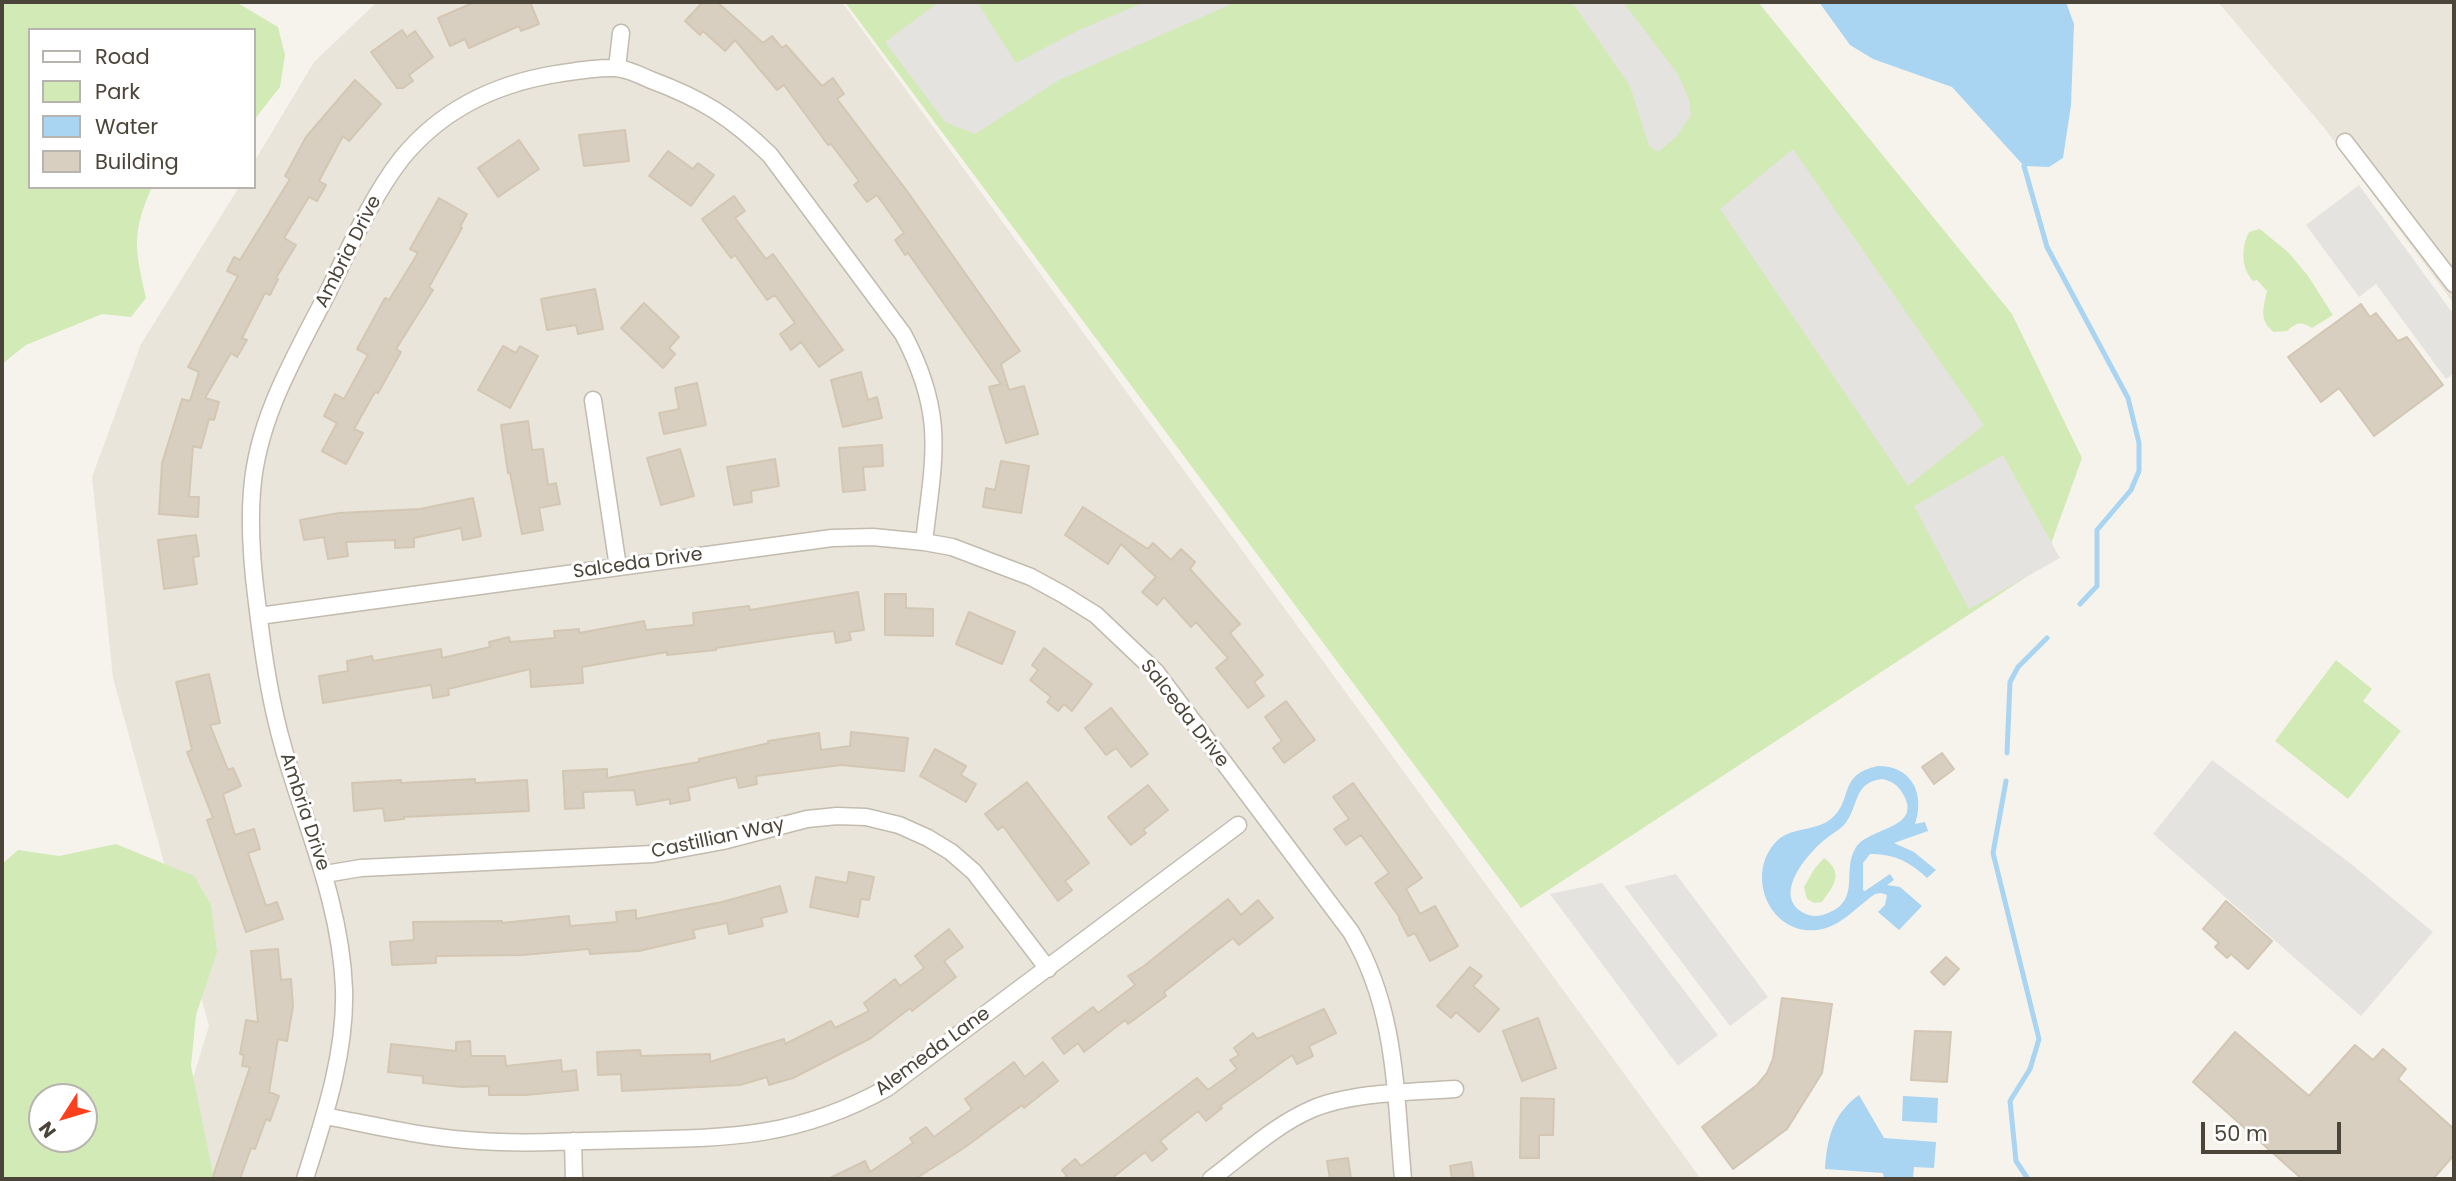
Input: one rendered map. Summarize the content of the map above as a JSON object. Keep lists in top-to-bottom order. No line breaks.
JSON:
{"streets":{"street":["Ambria Drive","Salceda Drive","Castillian Way","Alemeda Lane"]},"crossings":[["Ambria Drive","Salceda Drive"],["Ambria Drive","Castillian Way"],["Ambria Drive","Alemeda Lane"],["Castillian Way","Alemeda Lane"]],"legend":["Road","Park","Water","Building"],"scale_bar":"50 m","north":"bottom left"}
